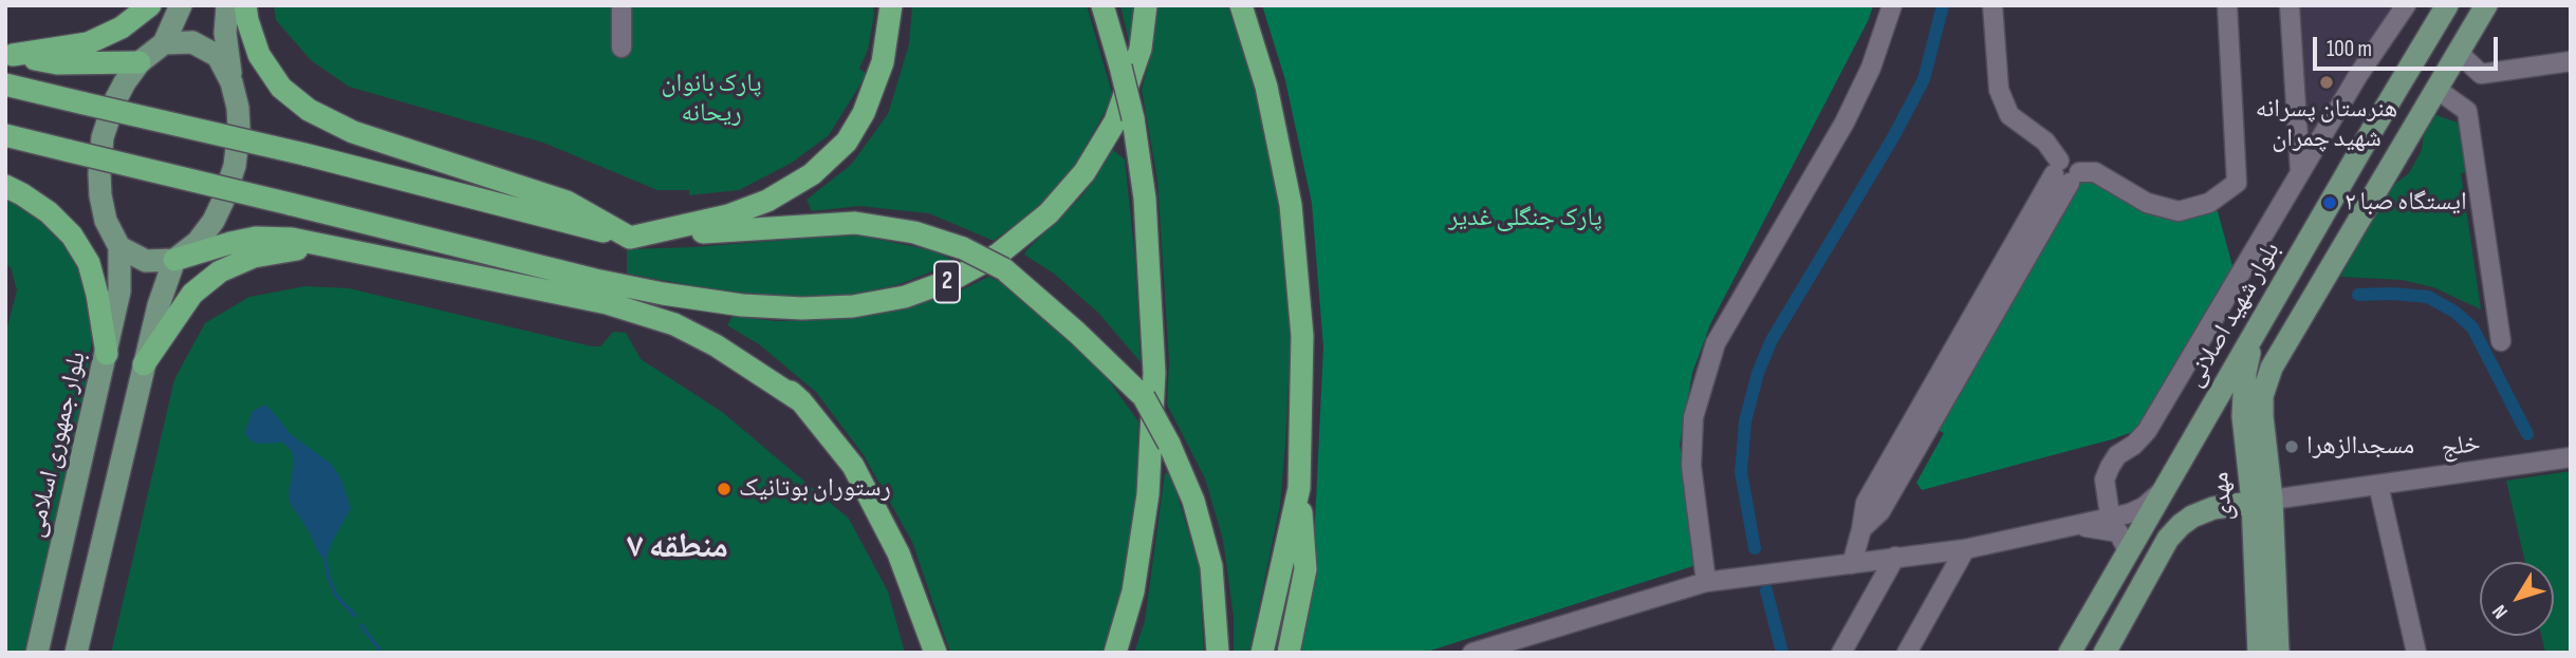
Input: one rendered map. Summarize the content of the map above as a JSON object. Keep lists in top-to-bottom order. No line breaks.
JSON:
{"streets":{"highway":["2"],"main road":["بلوار شهید اصلانی","بلوار جمهوری اسلامی","مهدی"],"street":["خلج"]},"crossings":[["بلوار شهید اصلانی","مهدی"],["خلج","مهدی"]],"districts":["منطقه ۷"],"parks":["پارک بانوان ریحانه","پارک جنگلی غدیر"],"places":["هنرستان پسرانه شهید چمران","ایستگاه صبا ۲","مسجدالزهرا","رستوران بوتانیک"],"scale_bar":"100 m","north":"bottom left"}
